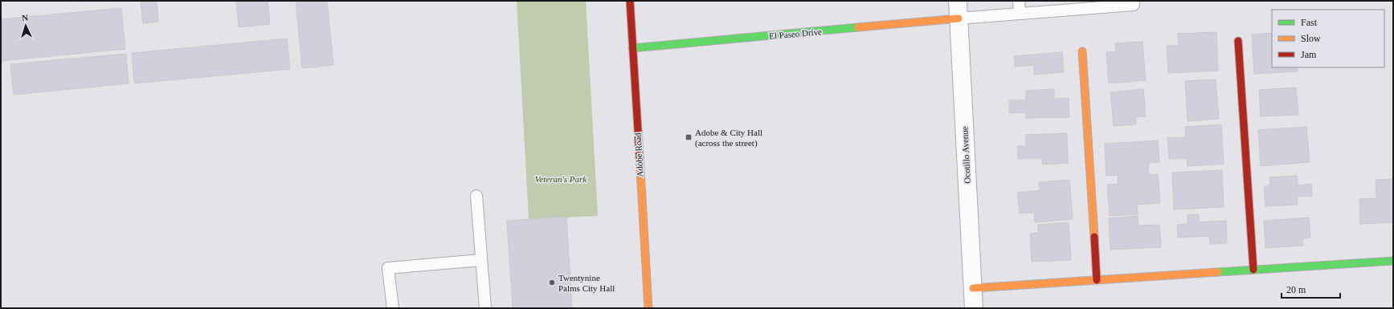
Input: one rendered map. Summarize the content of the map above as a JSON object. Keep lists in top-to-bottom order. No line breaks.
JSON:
{"streets":{"street":["El Paseo Drive","Adobe Road","Ocotillo Avenue"]},"crossings":[["El Paseo Drive","Adobe Road"],["El Paseo Drive","Ocotillo Avenue"]],"parks":["Veteran's Park"],"places":{"transit":["Adobe & City Hall (across the street)"],"other":["Twentynine Palms City Hall"]},"legend":["Fast","Slow","Jam"],"scale_bar":"20 m","north":"top"}
